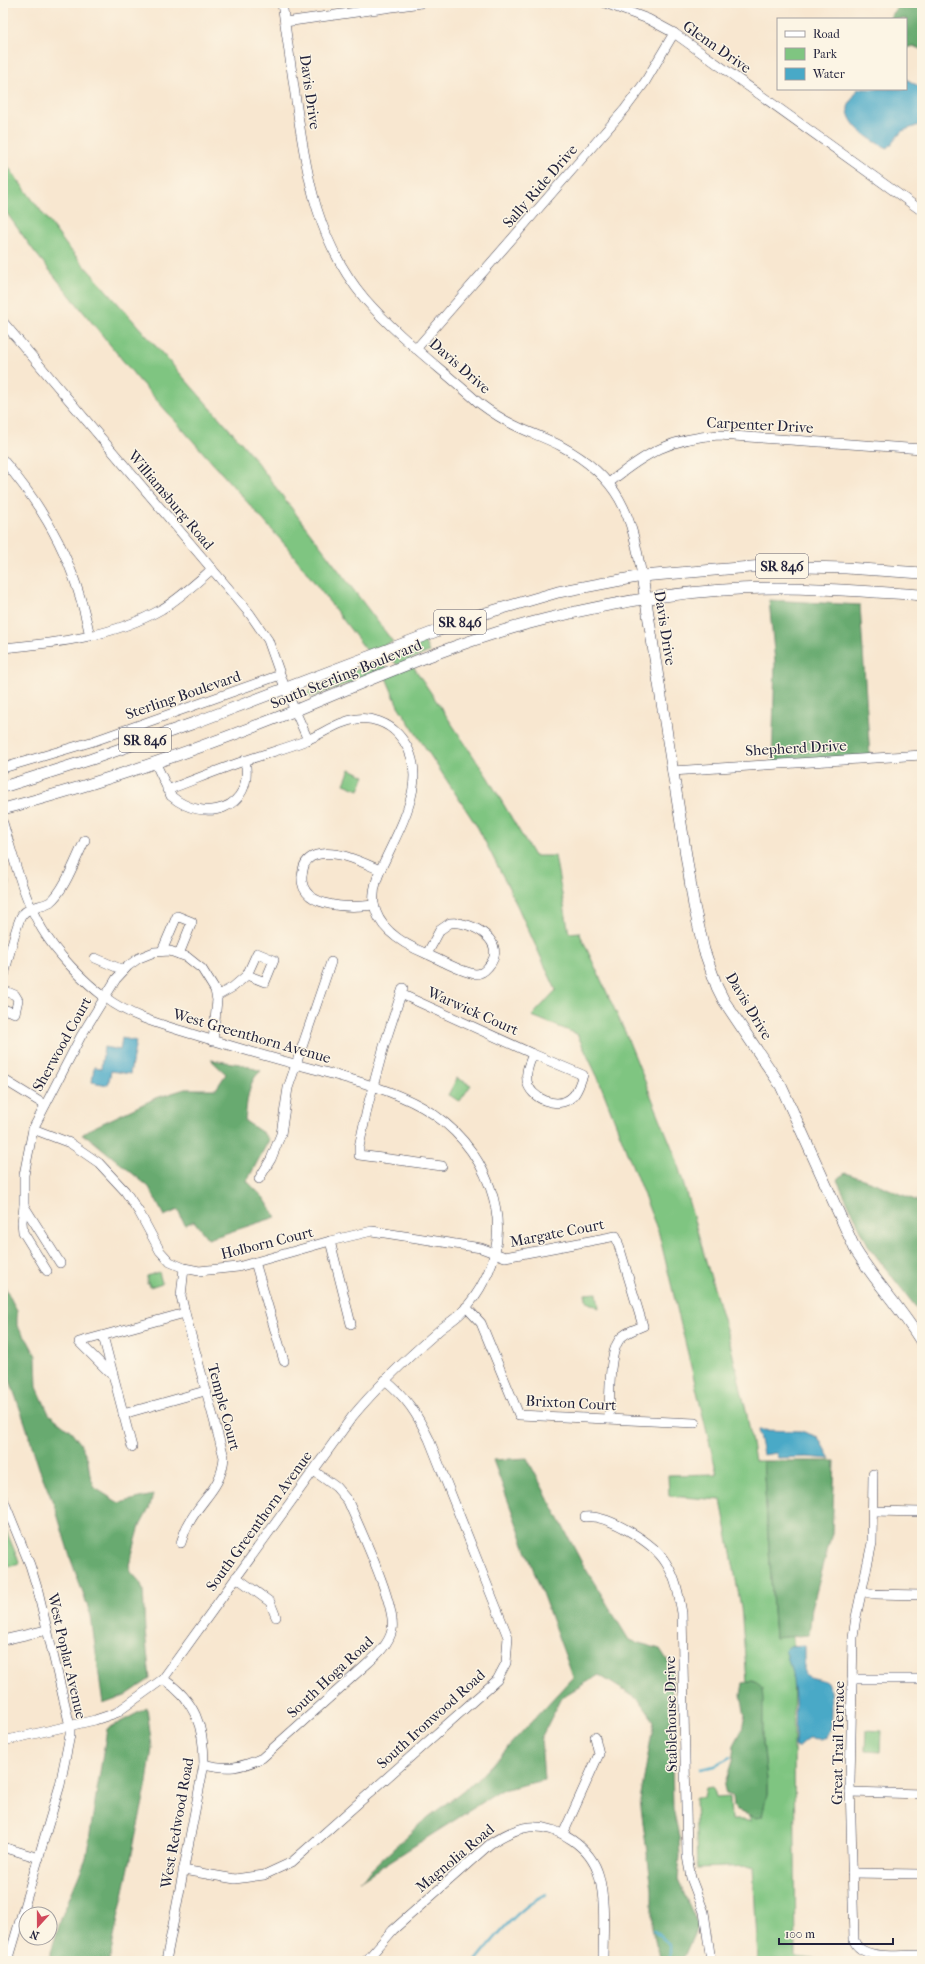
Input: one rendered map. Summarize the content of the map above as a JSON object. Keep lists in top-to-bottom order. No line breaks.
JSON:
{"streets":{"main road":["Davis Drive","SR 846","South Sterling Boulevard"],"street":["Glenn Drive","Sally Ride Drive","Carpenter Drive","Williamsburg Road","Sterling Boulevard","Shepherd Drive","Warwick Court","West Greenthorn Avenue","Sherwood Court","Margate Court","Holborn Court","Brixton Court","Temple Court","South Greenthorn Avenue","West Poplar Avenue","South Hoga Road","Stablehouse Drive","South Ironwood Road","Great Trail Terrace","West Redwood Road","Magnolia Road"]},"crossings":[["Glenn Drive","Sally Ride Drive"],["Davis Drive","Sally Ride Drive"],["Davis Drive","Carpenter Drive"],["Davis Drive","South Sterling Boulevard"],["Davis Drive","Shepherd Drive"],["Williamsburg Road","South Sterling Boulevard"],["Williamsburg Road","Sterling Boulevard"],["Warwick Court","West Greenthorn Avenue"],["West Greenthorn Avenue","Sherwood Court"],["West Greenthorn Avenue","Margate Court"],["West Greenthorn Avenue","Holborn Court"],["West Greenthorn Avenue","South Greenthorn Avenue"],["Sherwood Court","Holborn Court"],["Margate Court","Holborn Court"],["Margate Court","Brixton Court"],["Margate Court","South Greenthorn Avenue"],["Holborn Court","Temple Court"],["Holborn Court","South Greenthorn Avenue"],["Brixton Court","South Greenthorn Avenue"],["South Greenthorn Avenue","West Poplar Avenue"],["South Greenthorn Avenue","South Hoga Road"],["South Greenthorn Avenue","South Ironwood Road"],["South Greenthorn Avenue","West Redwood Road"],["South Hoga Road","West Redwood Road"],["South Ironwood Road","West Redwood Road"]],"legend":["Road","Park","Water"],"scale_bar":"100 m","north":"bottom"}
